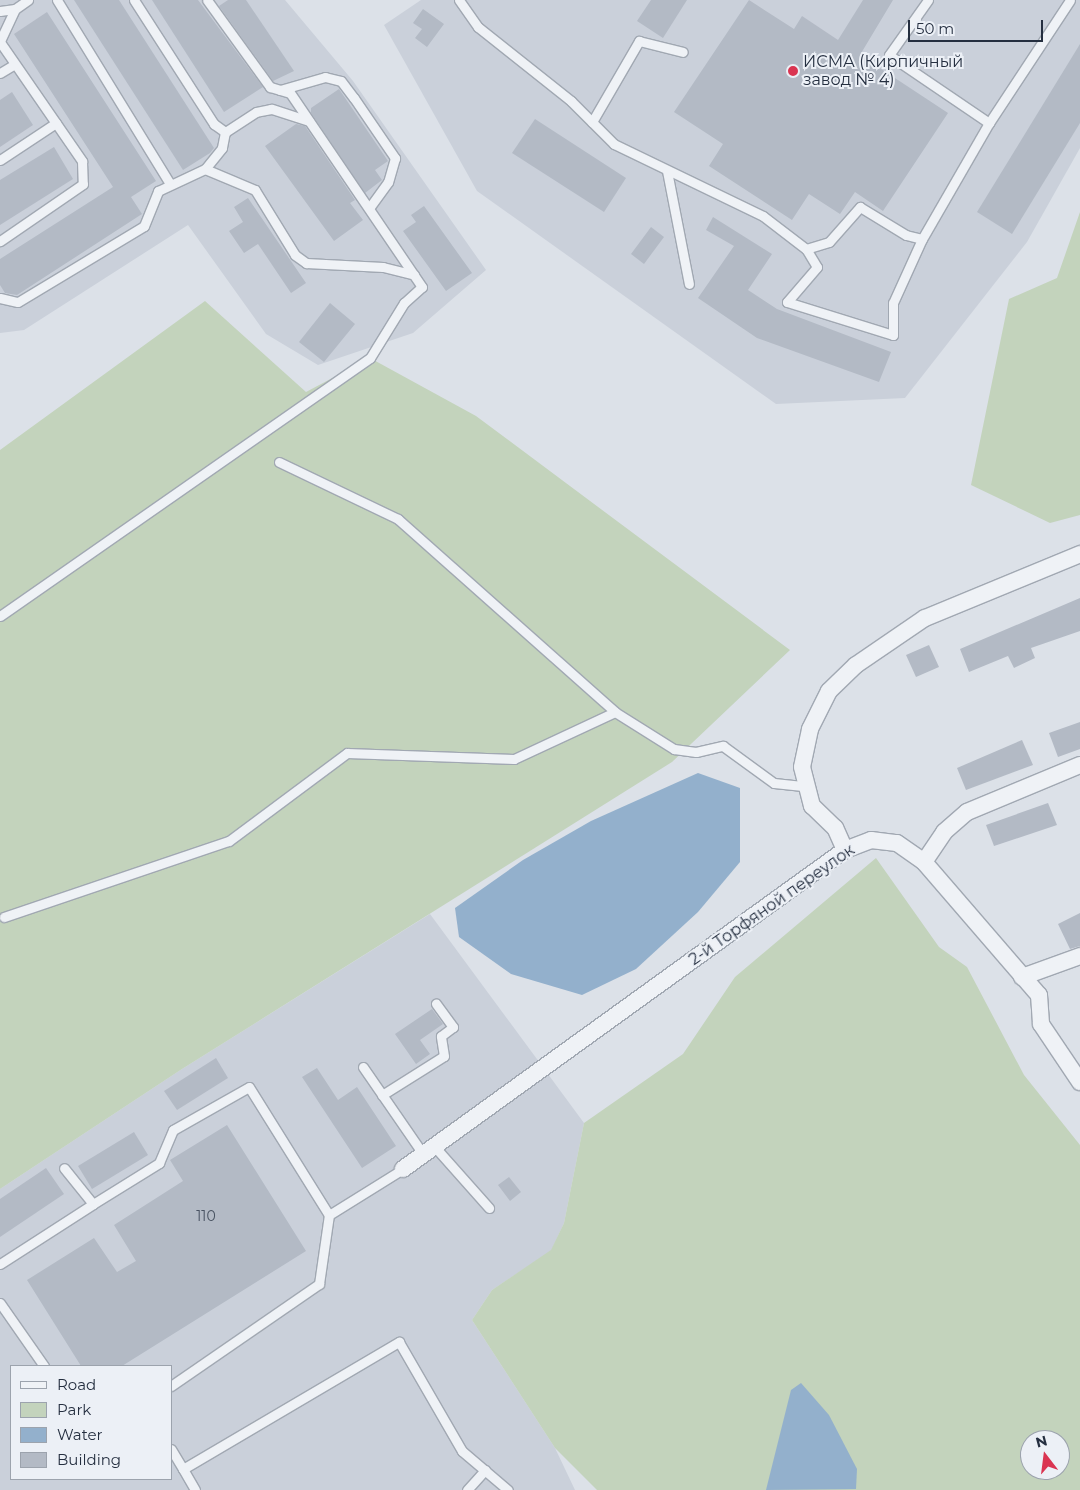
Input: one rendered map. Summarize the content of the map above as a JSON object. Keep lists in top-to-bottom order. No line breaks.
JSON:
{"streets":{"street":["2-й Торфяной переулок"]},"places":["ИСМА (Кирпичный завод № 4)"],"house_numbers":["110"],"legend":["Road","Park","Water","Building"],"scale_bar":"50 m","north":"top"}
